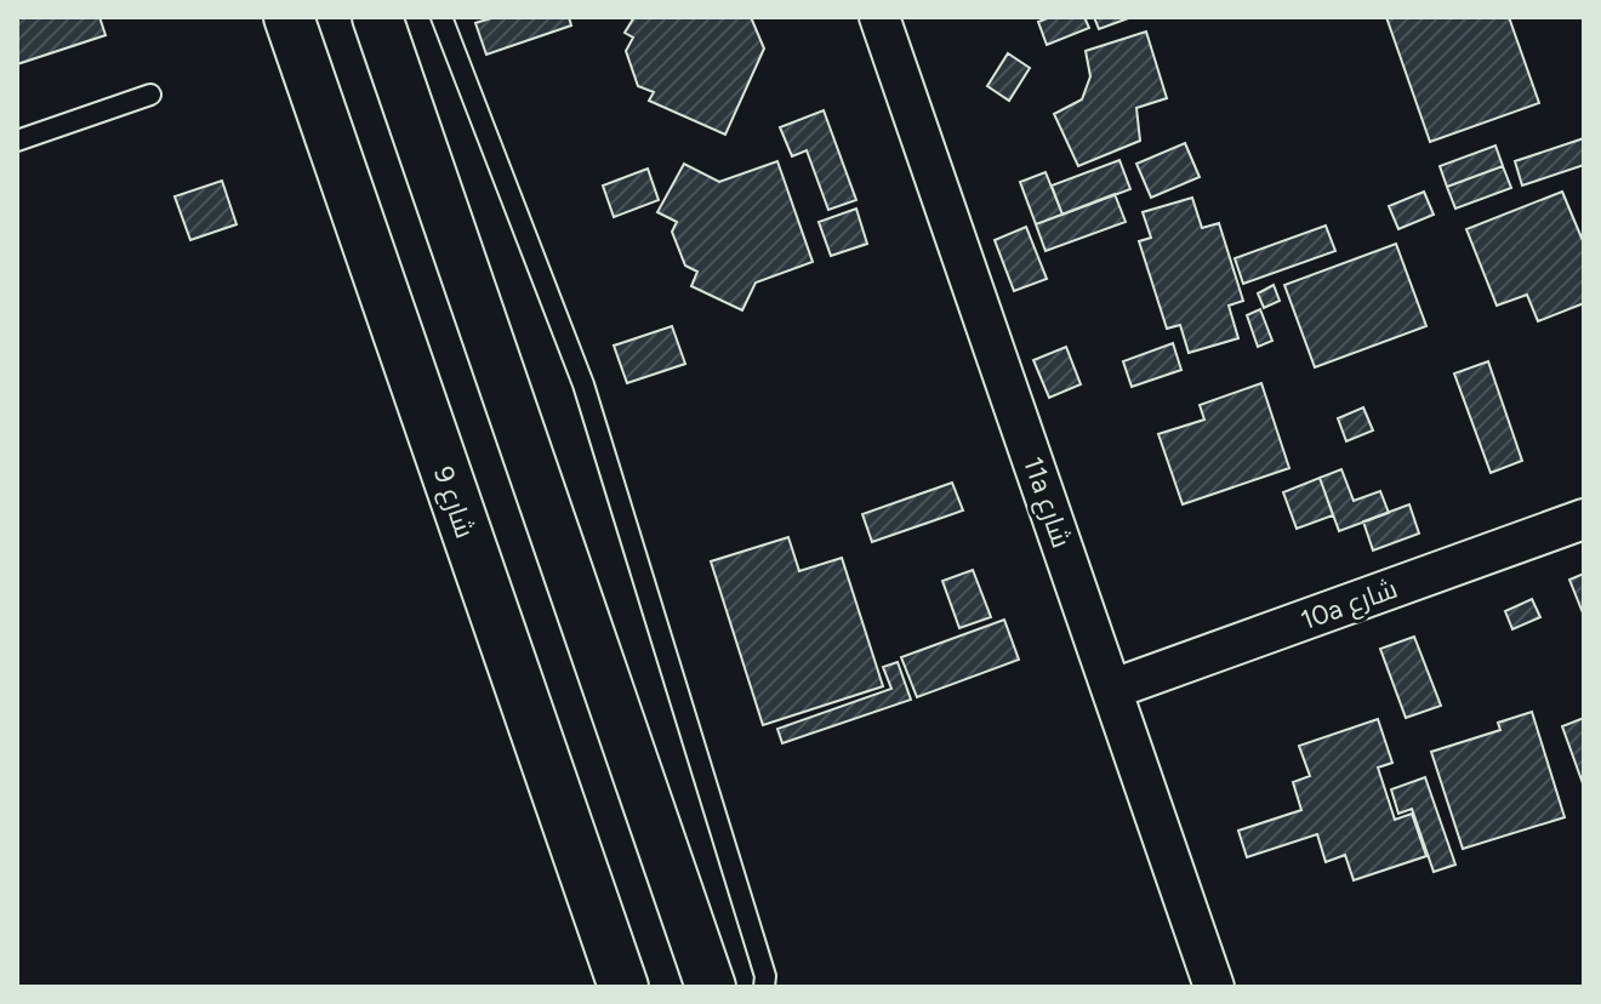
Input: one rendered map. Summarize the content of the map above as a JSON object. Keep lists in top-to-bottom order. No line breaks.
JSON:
{"streets":{"street":["شارع 9","11a شارع","10a شارع"]},"crossings":[["11a شارع","10a شارع"]]}
